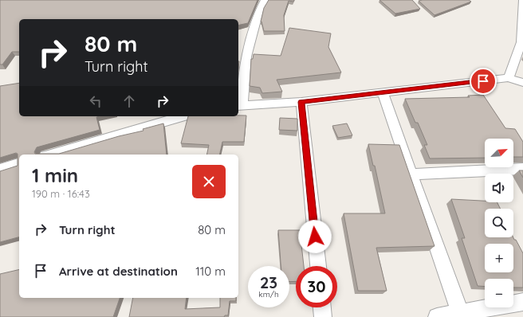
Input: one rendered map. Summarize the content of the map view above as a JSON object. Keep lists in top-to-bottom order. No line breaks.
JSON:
{"north":"top right","page":{"turn":["80 m","Turn right"],"map_buttons":["+","−"],"heading":["1 min","190 m · 16:43"],"list":[{"name":"Turn right","value":"80 m"},{"name":"Arrive at destination","value":"110 m"}],"speed":"23 km/h","limit":"30"}}
